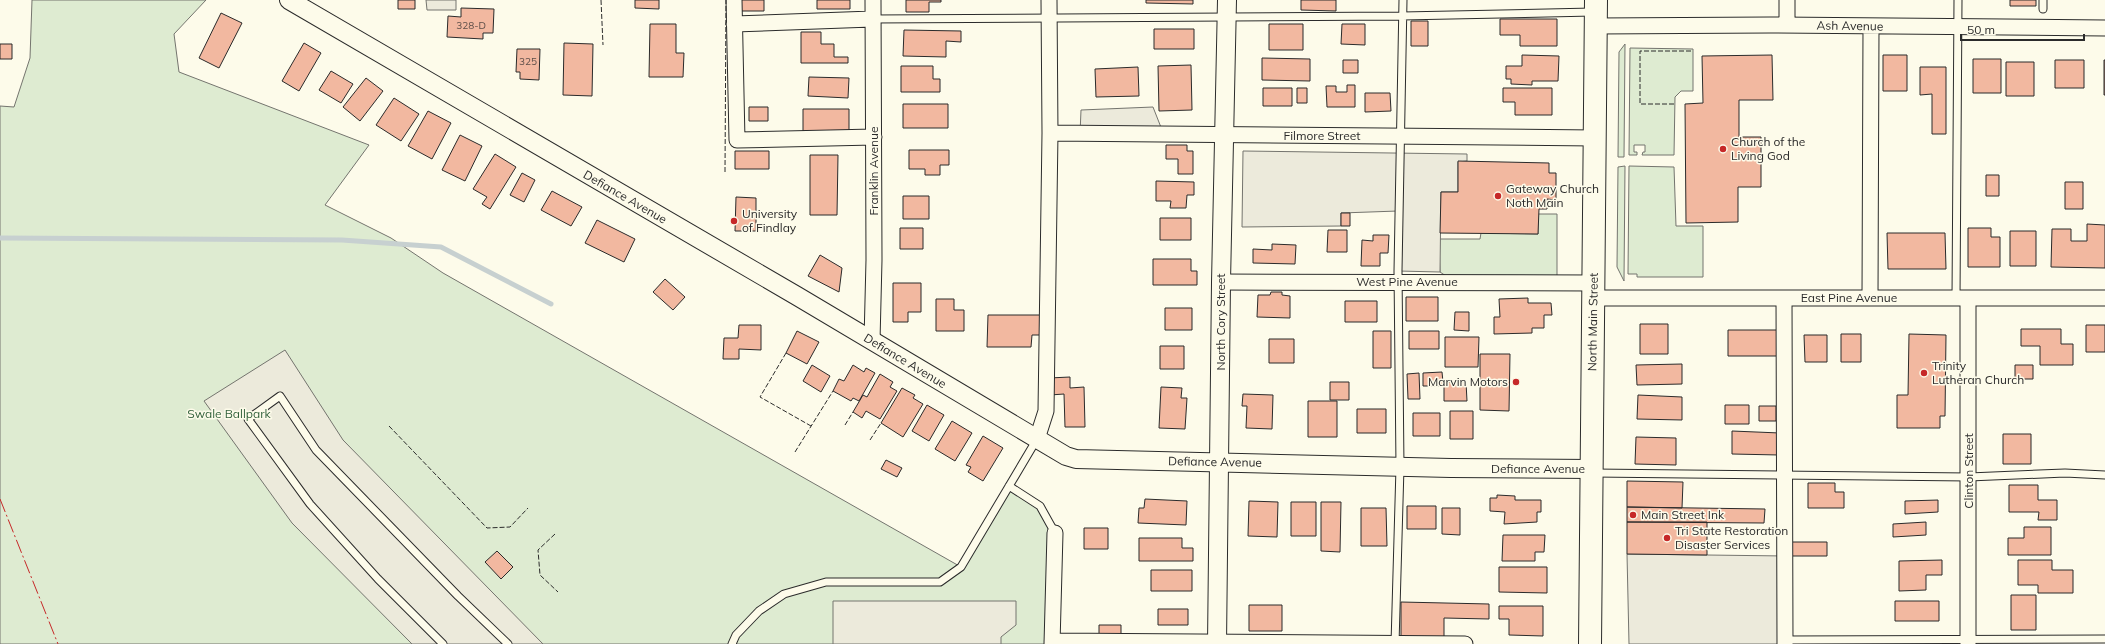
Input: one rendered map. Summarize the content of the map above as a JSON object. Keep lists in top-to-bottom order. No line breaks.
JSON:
{"streets":{"main road":["North Main Street"],"street":["Ash Avenue","Filmore Street","Franklin Avenue","Defiance Avenue","West Pine Avenue","East Pine Avenue","North Cory Street","Clinton Street"]},"crossings":[["Ash Avenue","North Main Street"],["Filmore Street","North Cory Street"],["Filmore Street","North Main Street"],["Franklin Avenue","Defiance Avenue"],["Defiance Avenue","North Cory Street"],["Defiance Avenue","North Main Street"],["West Pine Avenue","East Pine Avenue"],["West Pine Avenue","North Cory Street"],["West Pine Avenue","North Main Street"],["East Pine Avenue","North Main Street"],["East Pine Avenue","Clinton Street"]],"parks":["Swale Ballpark"],"places":["Church of the Living God","Gateway Church Noth Main","University of Findlay","Trinity Lutheran Church","Marvin Motors","Main Street Ink","Tri State Restoration Disaster Services"],"house_numbers":["328-D","325"],"scale_bar":"50 m"}
